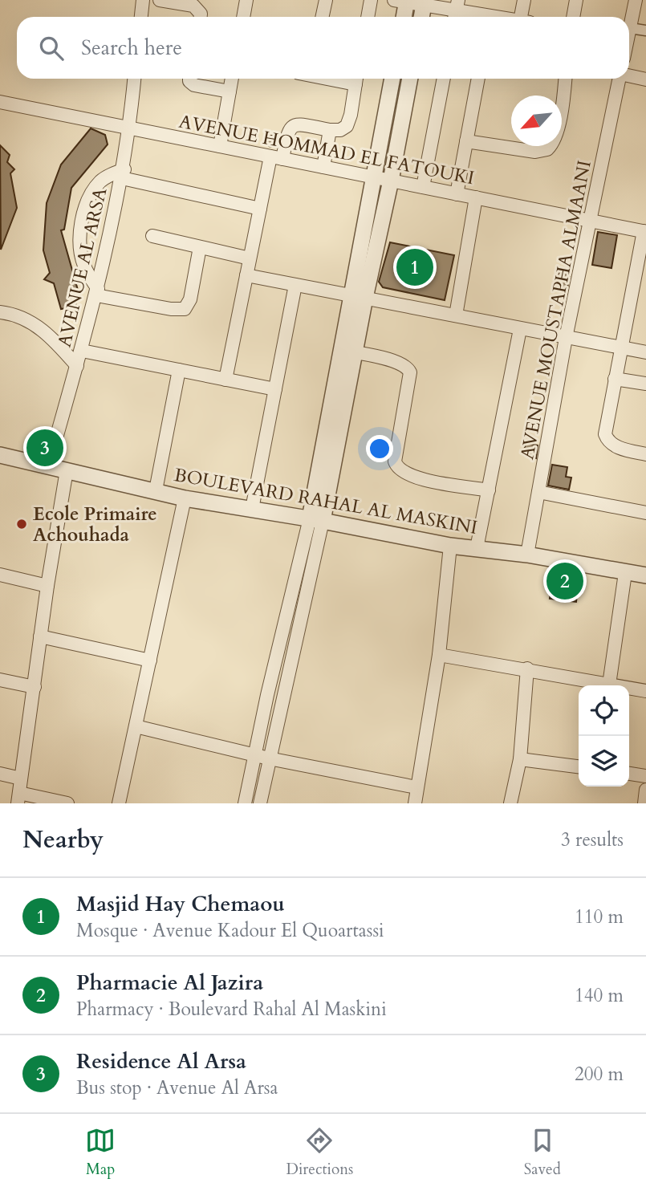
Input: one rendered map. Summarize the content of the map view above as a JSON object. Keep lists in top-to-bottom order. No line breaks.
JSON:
{"streets":{"street":["AVENUE HOMMAD EL FATOUKI","AVENUE AL ARSA","AVENUE MOUSTAPHA ALMAANI","BOULEVARD RAHAL AL MASKINI"]},"crossings":[["AVENUE HOMMAD EL FATOUKI","AVENUE AL ARSA"],["AVENUE HOMMAD EL FATOUKI","AVENUE MOUSTAPHA ALMAANI"],["AVENUE AL ARSA","BOULEVARD RAHAL AL MASKINI"],["AVENUE MOUSTAPHA ALMAANI","BOULEVARD RAHAL AL MASKINI"]],"places":["Ecole Primaire Achouhada"],"north":"bottom left","page":{"search":"Search here","pins":["1","3","2"],"heading":["Nearby","3 results"],"list":[{"mark":"1","name":"Masjid Hay Chemaou","note":"Mosque · Avenue Kadour El Quoartassi","value":"110 m"},{"mark":"2","name":"Pharmacie Al Jazira","note":"Pharmacy · Boulevard Rahal Al Maskini","value":"140 m"},{"mark":"3","name":"Residence Al Arsa","note":"Bus stop · Avenue Al Arsa","value":"200 m"}],"nav":["Map","Directions","Saved"]}}
